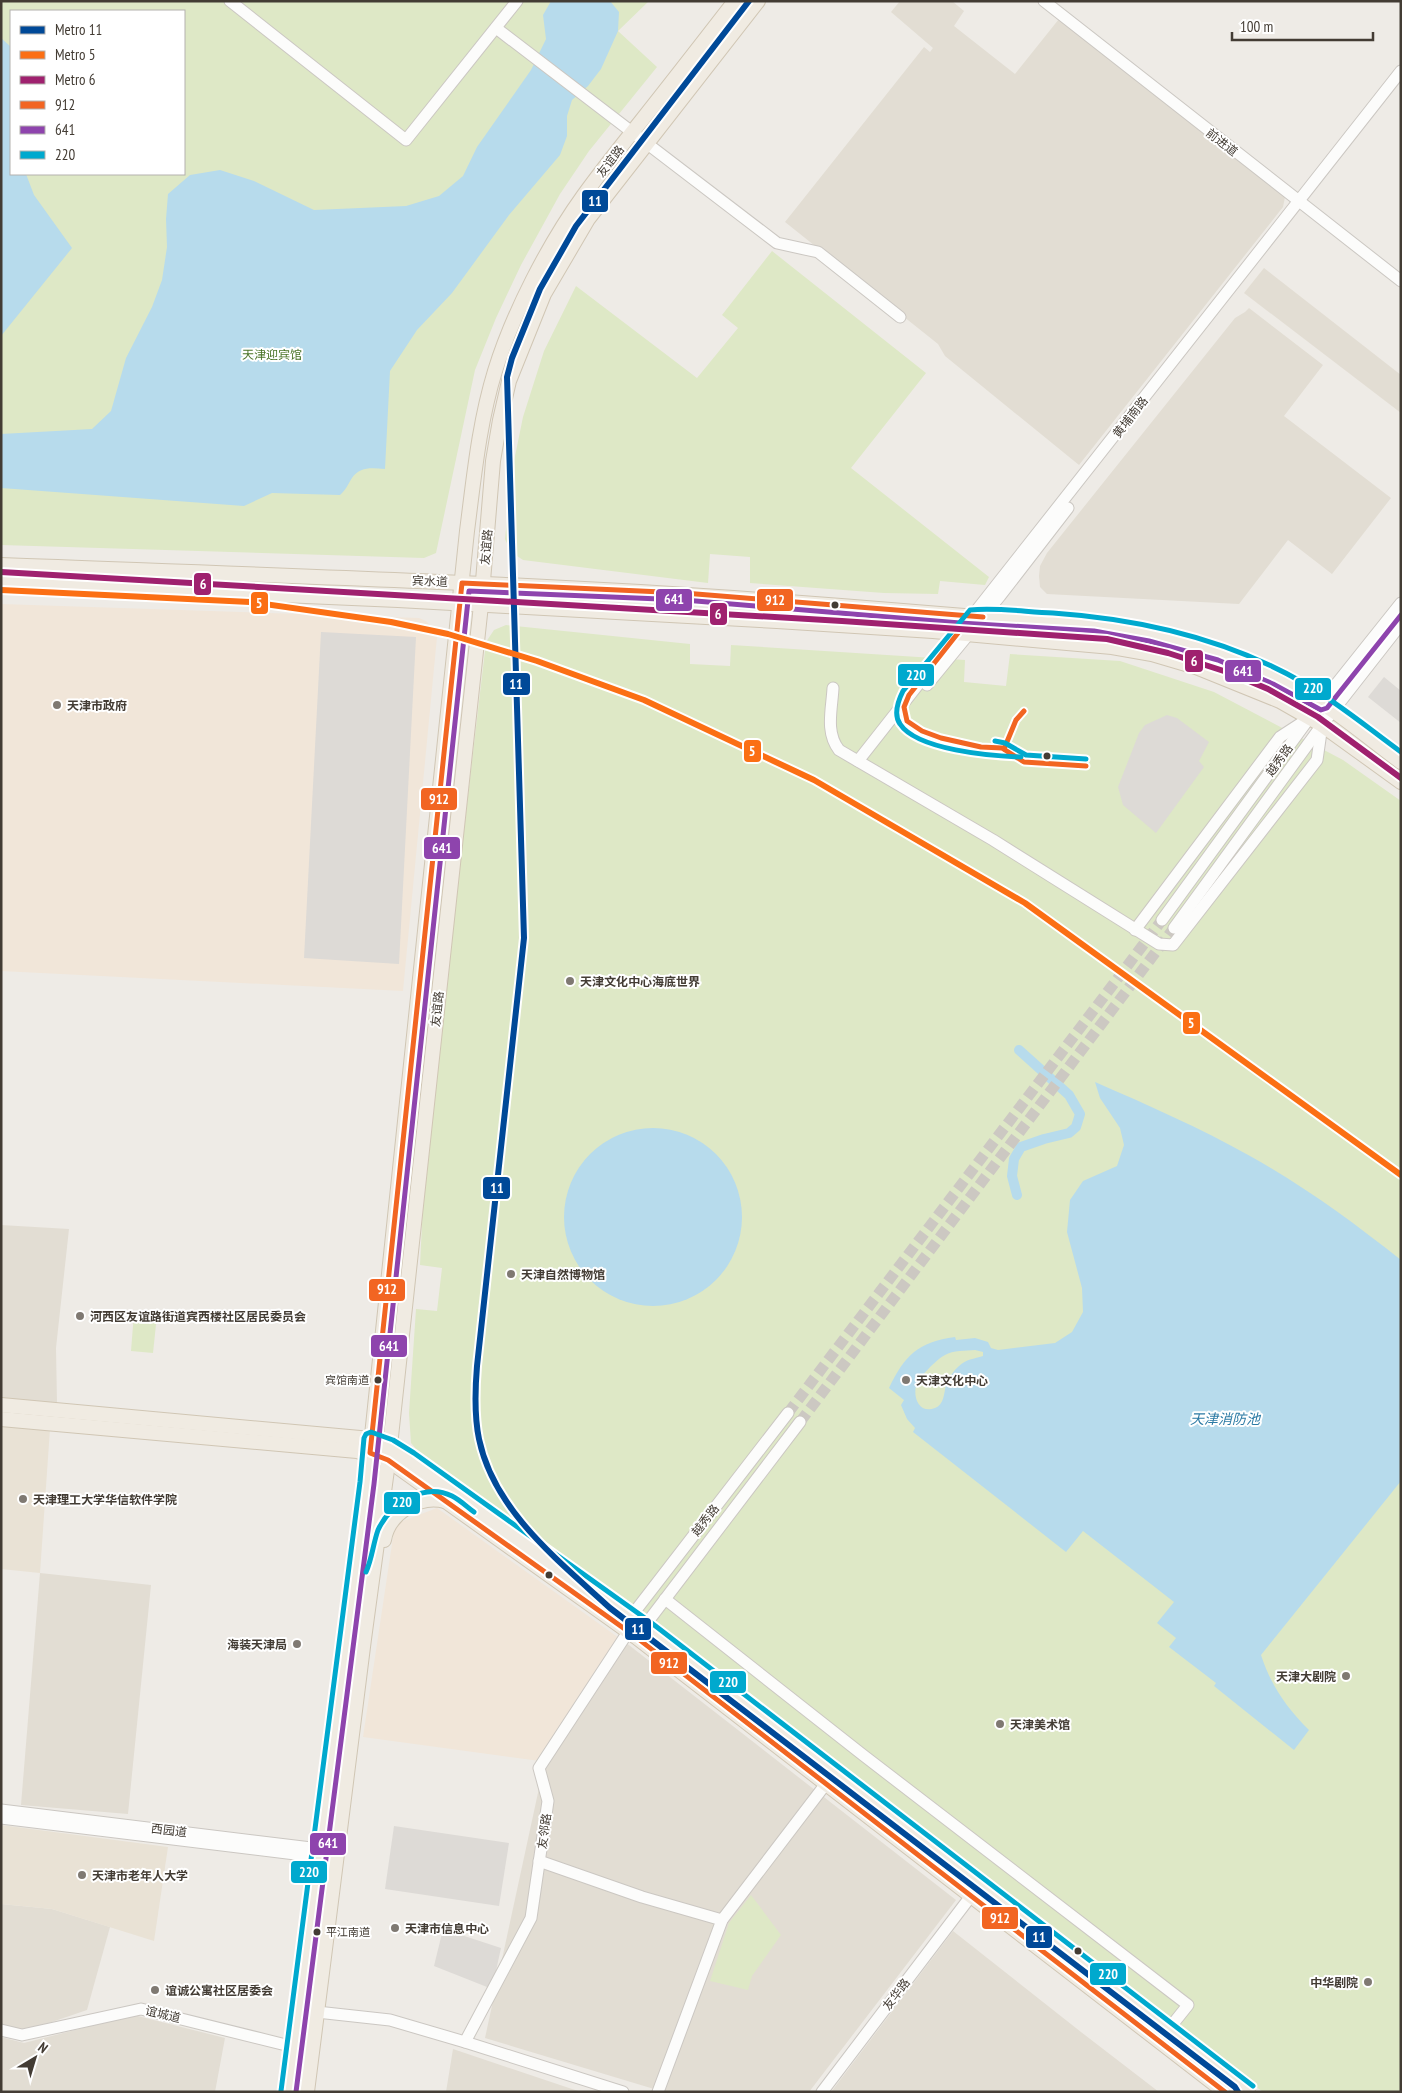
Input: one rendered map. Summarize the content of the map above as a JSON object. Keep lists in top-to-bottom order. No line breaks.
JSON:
{"streets":{"main road":["友谊路","宾水道"],"street":["前进道","黄埔南路","越秀路","西园道","友邻路","友华路","谊城道"]},"crossings":[["前进道","黄埔南路"],["友谊路","宾水道"],["友谊路","西园道"],["友谊路","谊城道"],["黄埔南路","宾水道"],["宾水道","越秀路"],["越秀路","友邻路"]],"water":["天津消防池"],"parks":["天津迎宾馆"],"places":["天津市政府","天津文化中心海底世界","天津自然博物馆","河西区友谊路街道宾西楼社区居民委员会","宾馆南道","天津文化中心","天津理工大学华信软件学院","海装天津局","天津大剧院","天津美术馆","天津市老年人大学","天津市信息中心","平江南道","中华剧院","谊诚公寓社区居委会"],"lines":["metro line 11","metro line 6","transit line 912","metro line 5","transit line 641","transit line 220"],"legend":["Metro 11","Metro 5","Metro 6","912","641","220"],"scale_bar":"100 m","north":"top right"}
